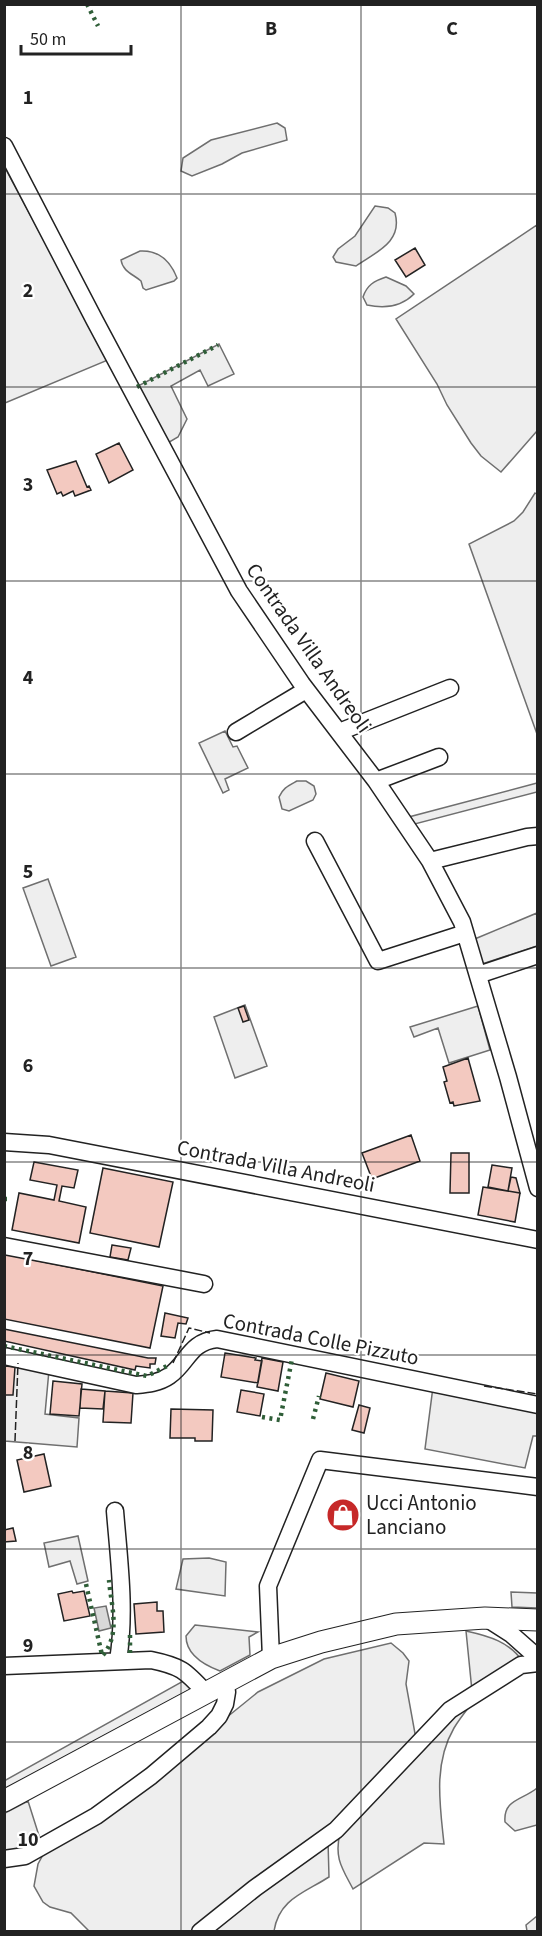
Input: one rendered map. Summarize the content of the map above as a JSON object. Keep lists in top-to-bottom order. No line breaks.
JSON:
{"streets":{"street":["Contrada Villa Andreoli","Contrada Colle Pizzuto"]},"places":{"shop":["Ucci Antonio Lanciano"]},"scale_bar":"50 m","grid":{"columns":["B","C"],"rows":["1","2","3","4","5","6","7","8","9","10"]}}
